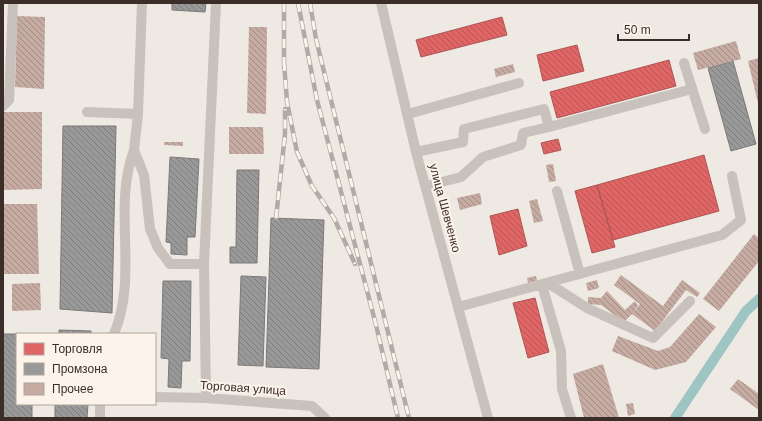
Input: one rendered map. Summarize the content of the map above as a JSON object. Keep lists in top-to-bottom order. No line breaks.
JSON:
{"streets":{"street":["улица Шевченко","Торговая улица"]},"legend":["Торговля","Промзона","Прочее"],"scale_bar":"50 m"}
